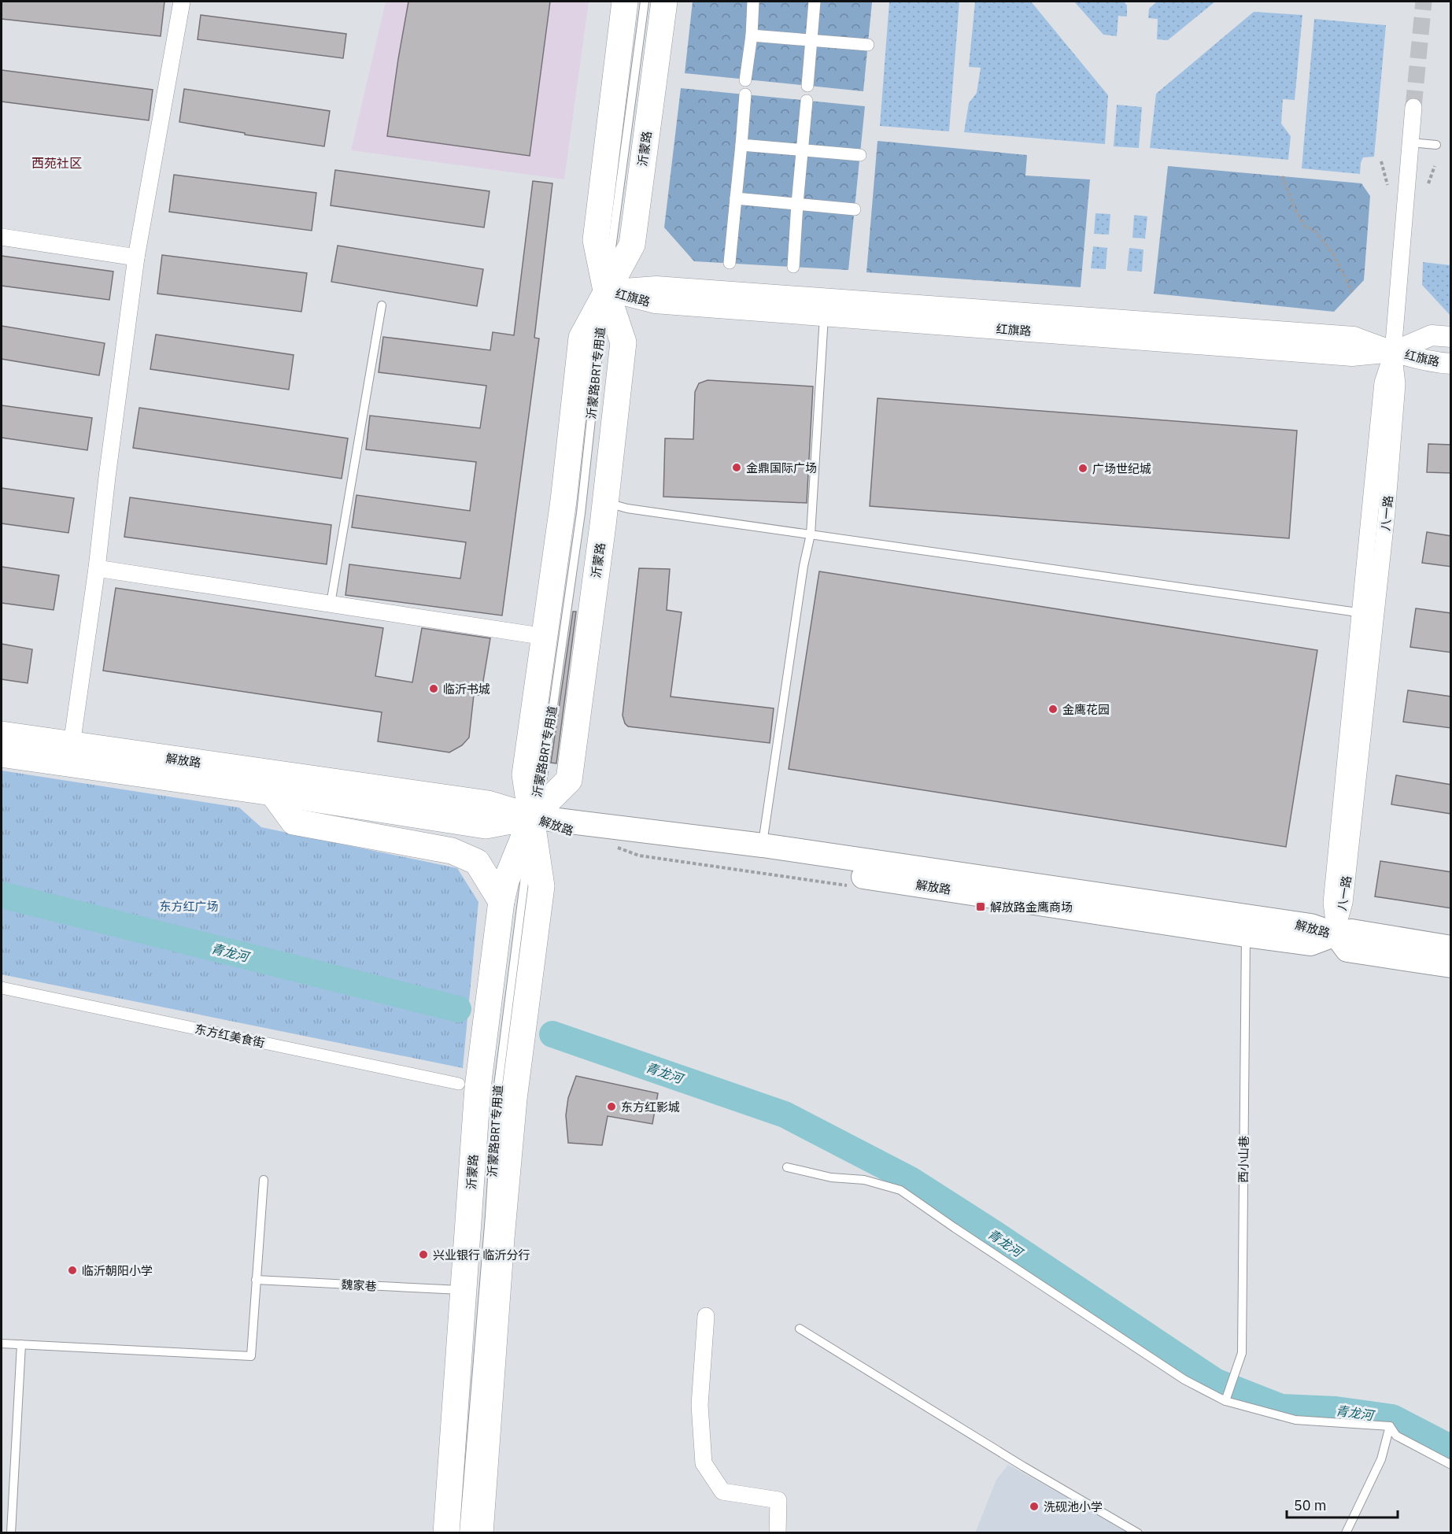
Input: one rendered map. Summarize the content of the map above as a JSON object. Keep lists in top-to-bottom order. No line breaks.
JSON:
{"streets":{"main road":["沂蒙路","解放路"],"street":["红旗路","八一路","东方红美食街"],"lane":["沂蒙路BRT专用道","西小山巷","魏家巷"]},"crossings":[["沂蒙路","红旗路"],["沂蒙路","沂蒙路BRT专用道"],["沂蒙路","解放路"],["沂蒙路","魏家巷"],["红旗路","沂蒙路BRT专用道"],["红旗路","八一路"],["沂蒙路BRT专用道","解放路"],["八一路","解放路"],["解放路","西小山巷"]],"districts":["西苑社区"],"water":["青龙河"],"parks":["东方红广场"],"places":{"other":["金鼎国际广场","广场世纪城","临沂书城","金鹰花园","东方红影城","兴业银行 临沂分行","临沂朝阳小学","洗砚池小学"],"transit":["解放路金鹰商场"]},"scale_bar":"50 m"}
